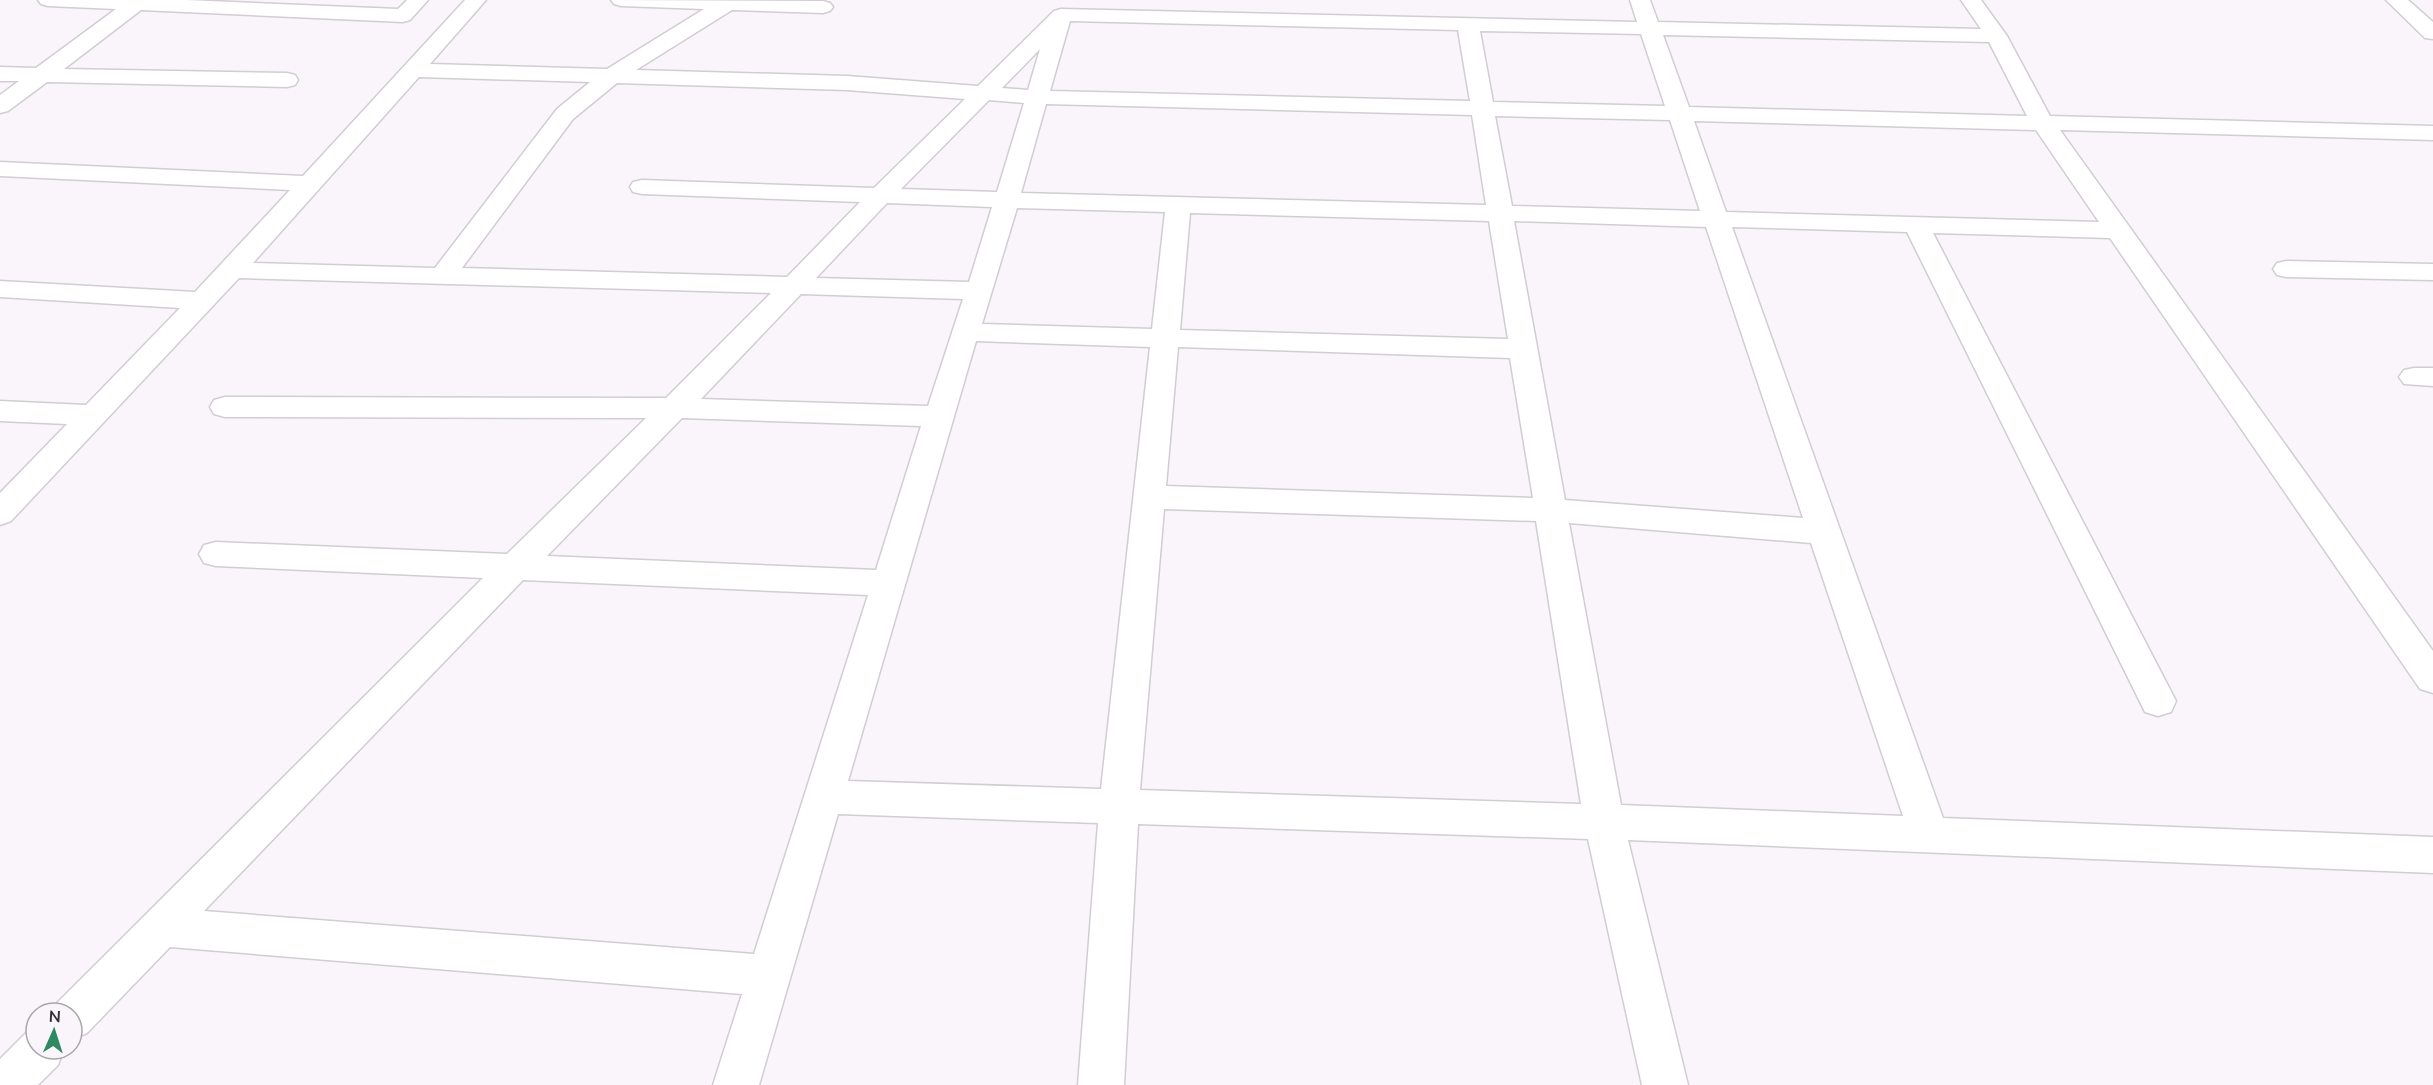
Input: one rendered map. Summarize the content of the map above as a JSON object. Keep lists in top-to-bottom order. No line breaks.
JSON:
{"north":"top"}
